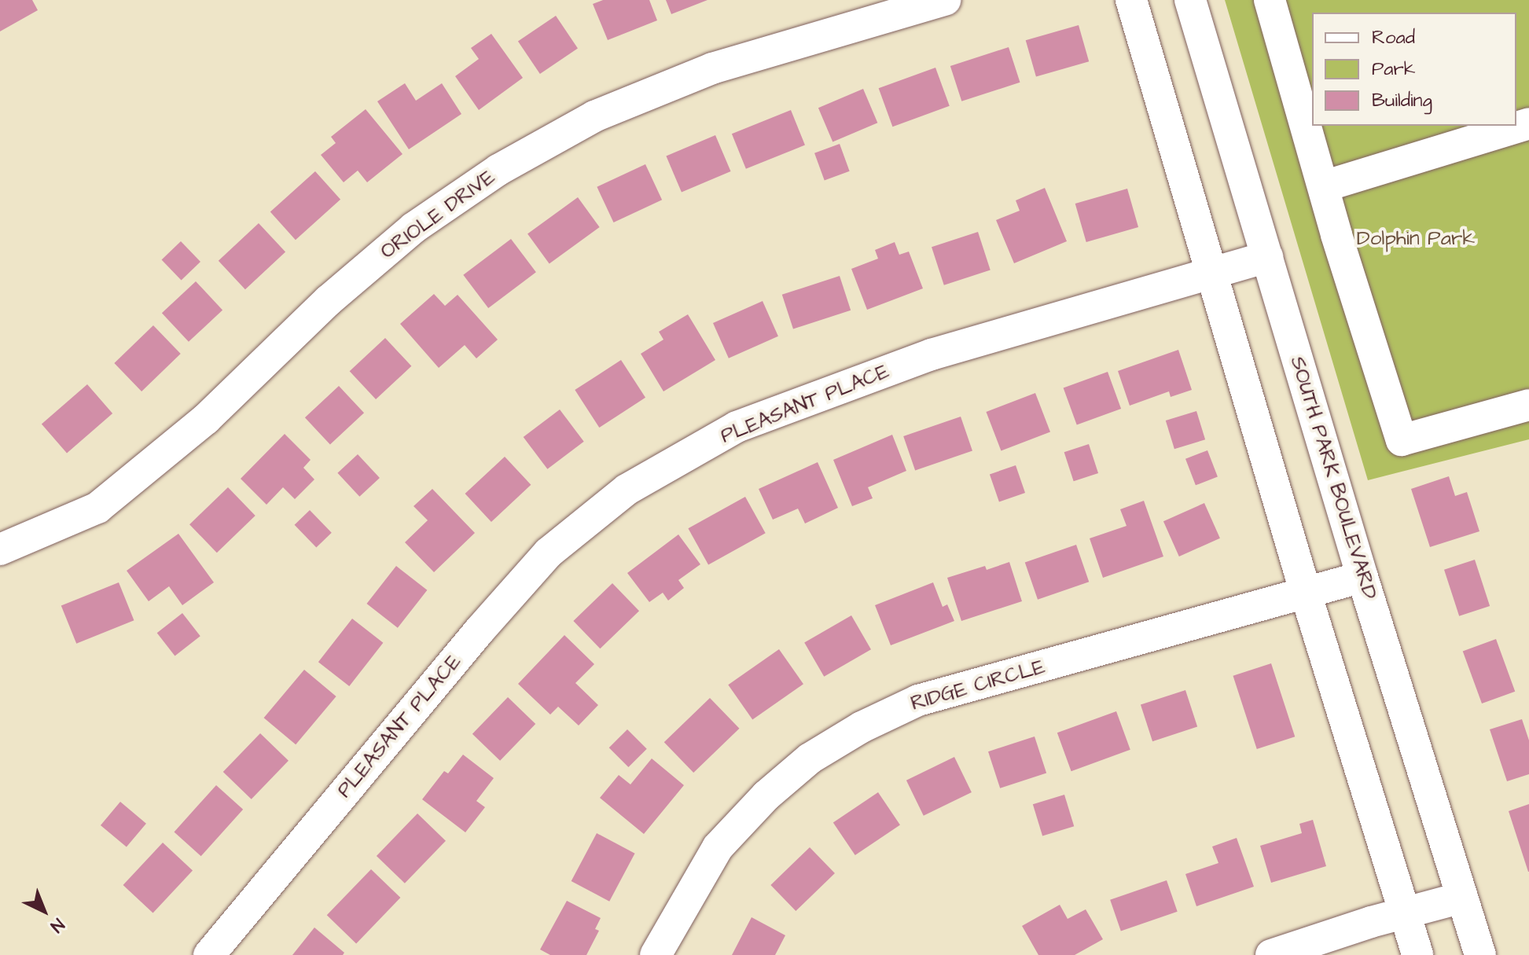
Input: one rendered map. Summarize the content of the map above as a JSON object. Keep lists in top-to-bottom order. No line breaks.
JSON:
{"streets":{"street":["ORIOLE DRIVE","PLEASANT PLACE","SOUTH PARK BOULEVARD","RIDGE CIRCLE"]},"crossings":[["PLEASANT PLACE","SOUTH PARK BOULEVARD"],["SOUTH PARK BOULEVARD","RIDGE CIRCLE"]],"parks":["Dolphin Park"],"legend":["Road","Park","Building"],"north":"bottom right"}
